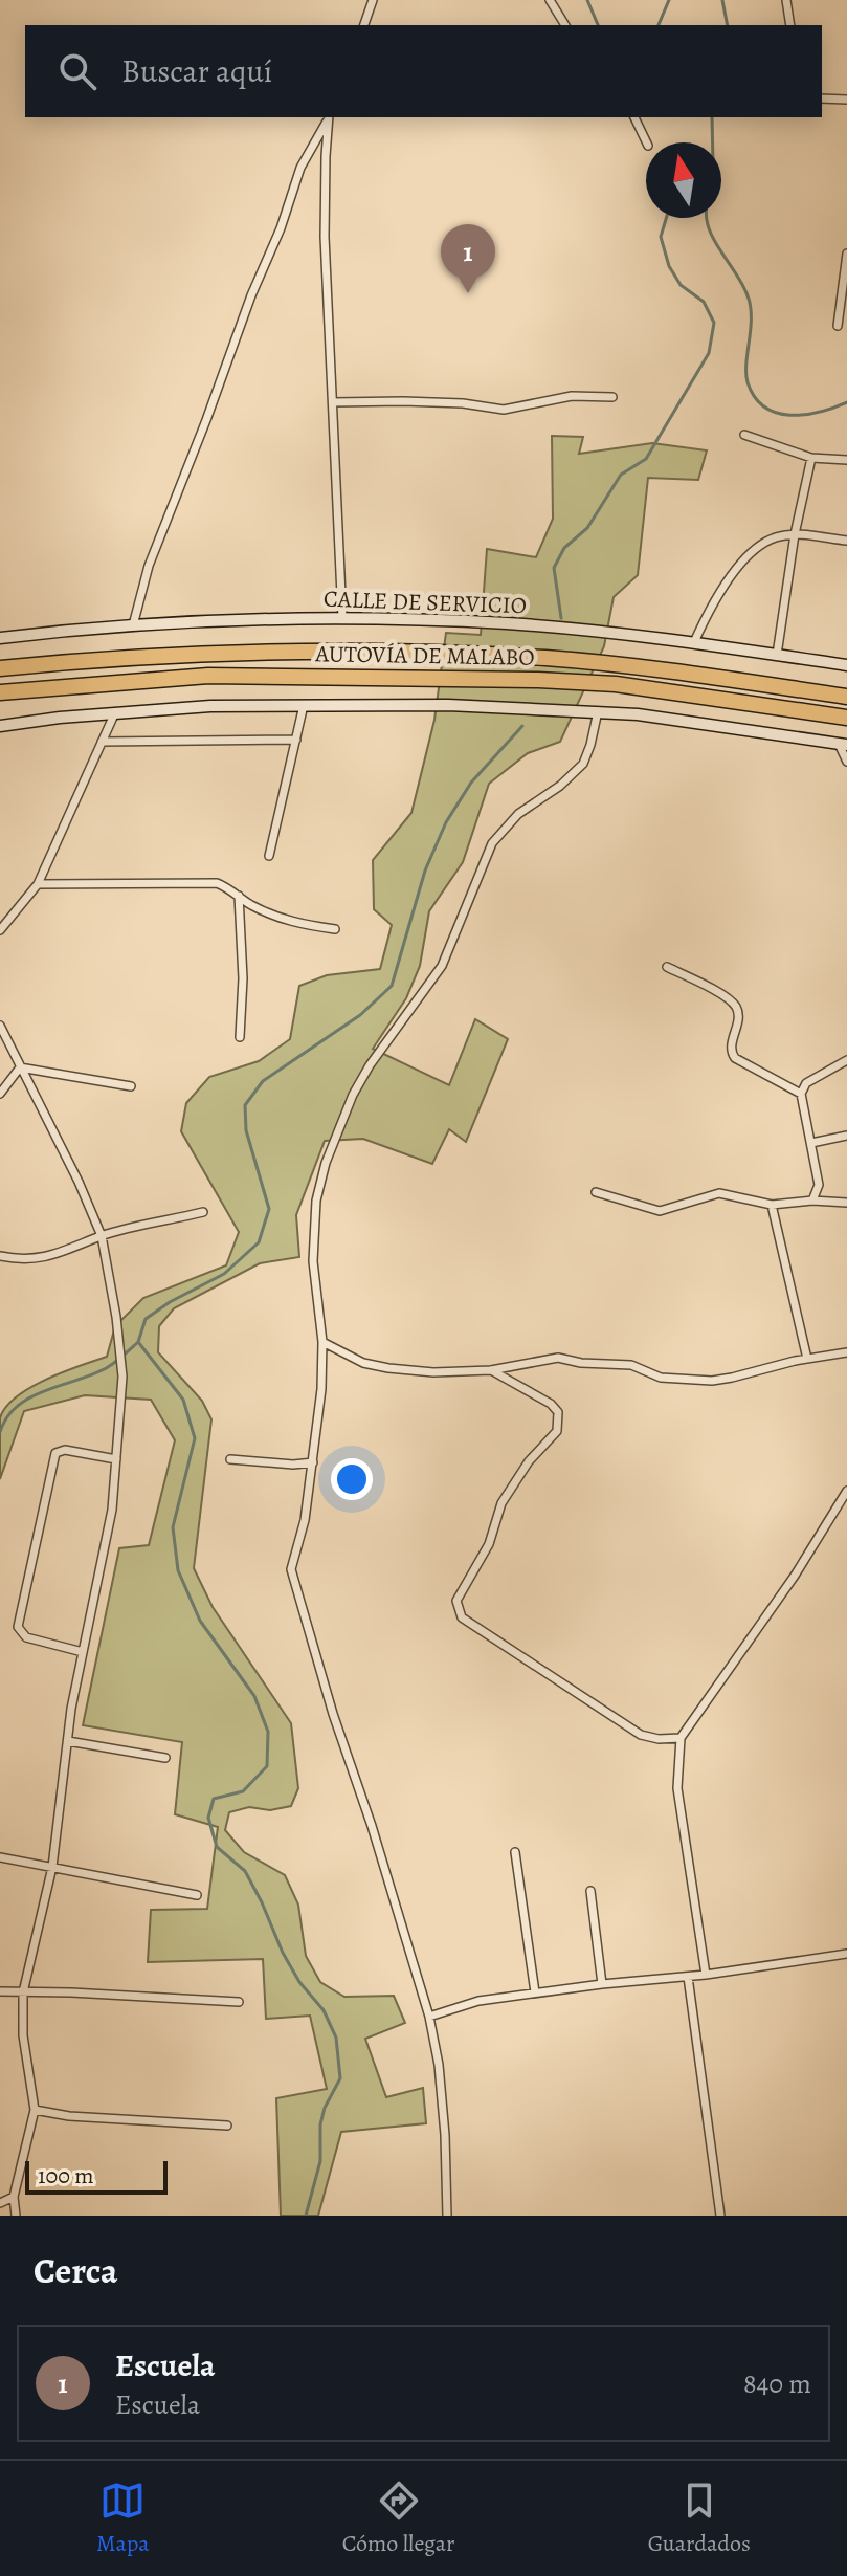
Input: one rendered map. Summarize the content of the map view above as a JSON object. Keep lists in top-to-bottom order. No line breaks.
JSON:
{"streets":{"highway":["AUTOVÍA DE MALABO"],"street":["CALLE DE SERVICIO"]},"scale_bar":"100 m","north":"top","page":{"search":"Buscar aquí","pins":"1","scale":"100 m","heading":"Cerca","list":[{"mark":"1","name":"Escuela","note":"Escuela","value":"840 m"}],"nav":["Mapa","Cómo llegar","Guardados"]}}
